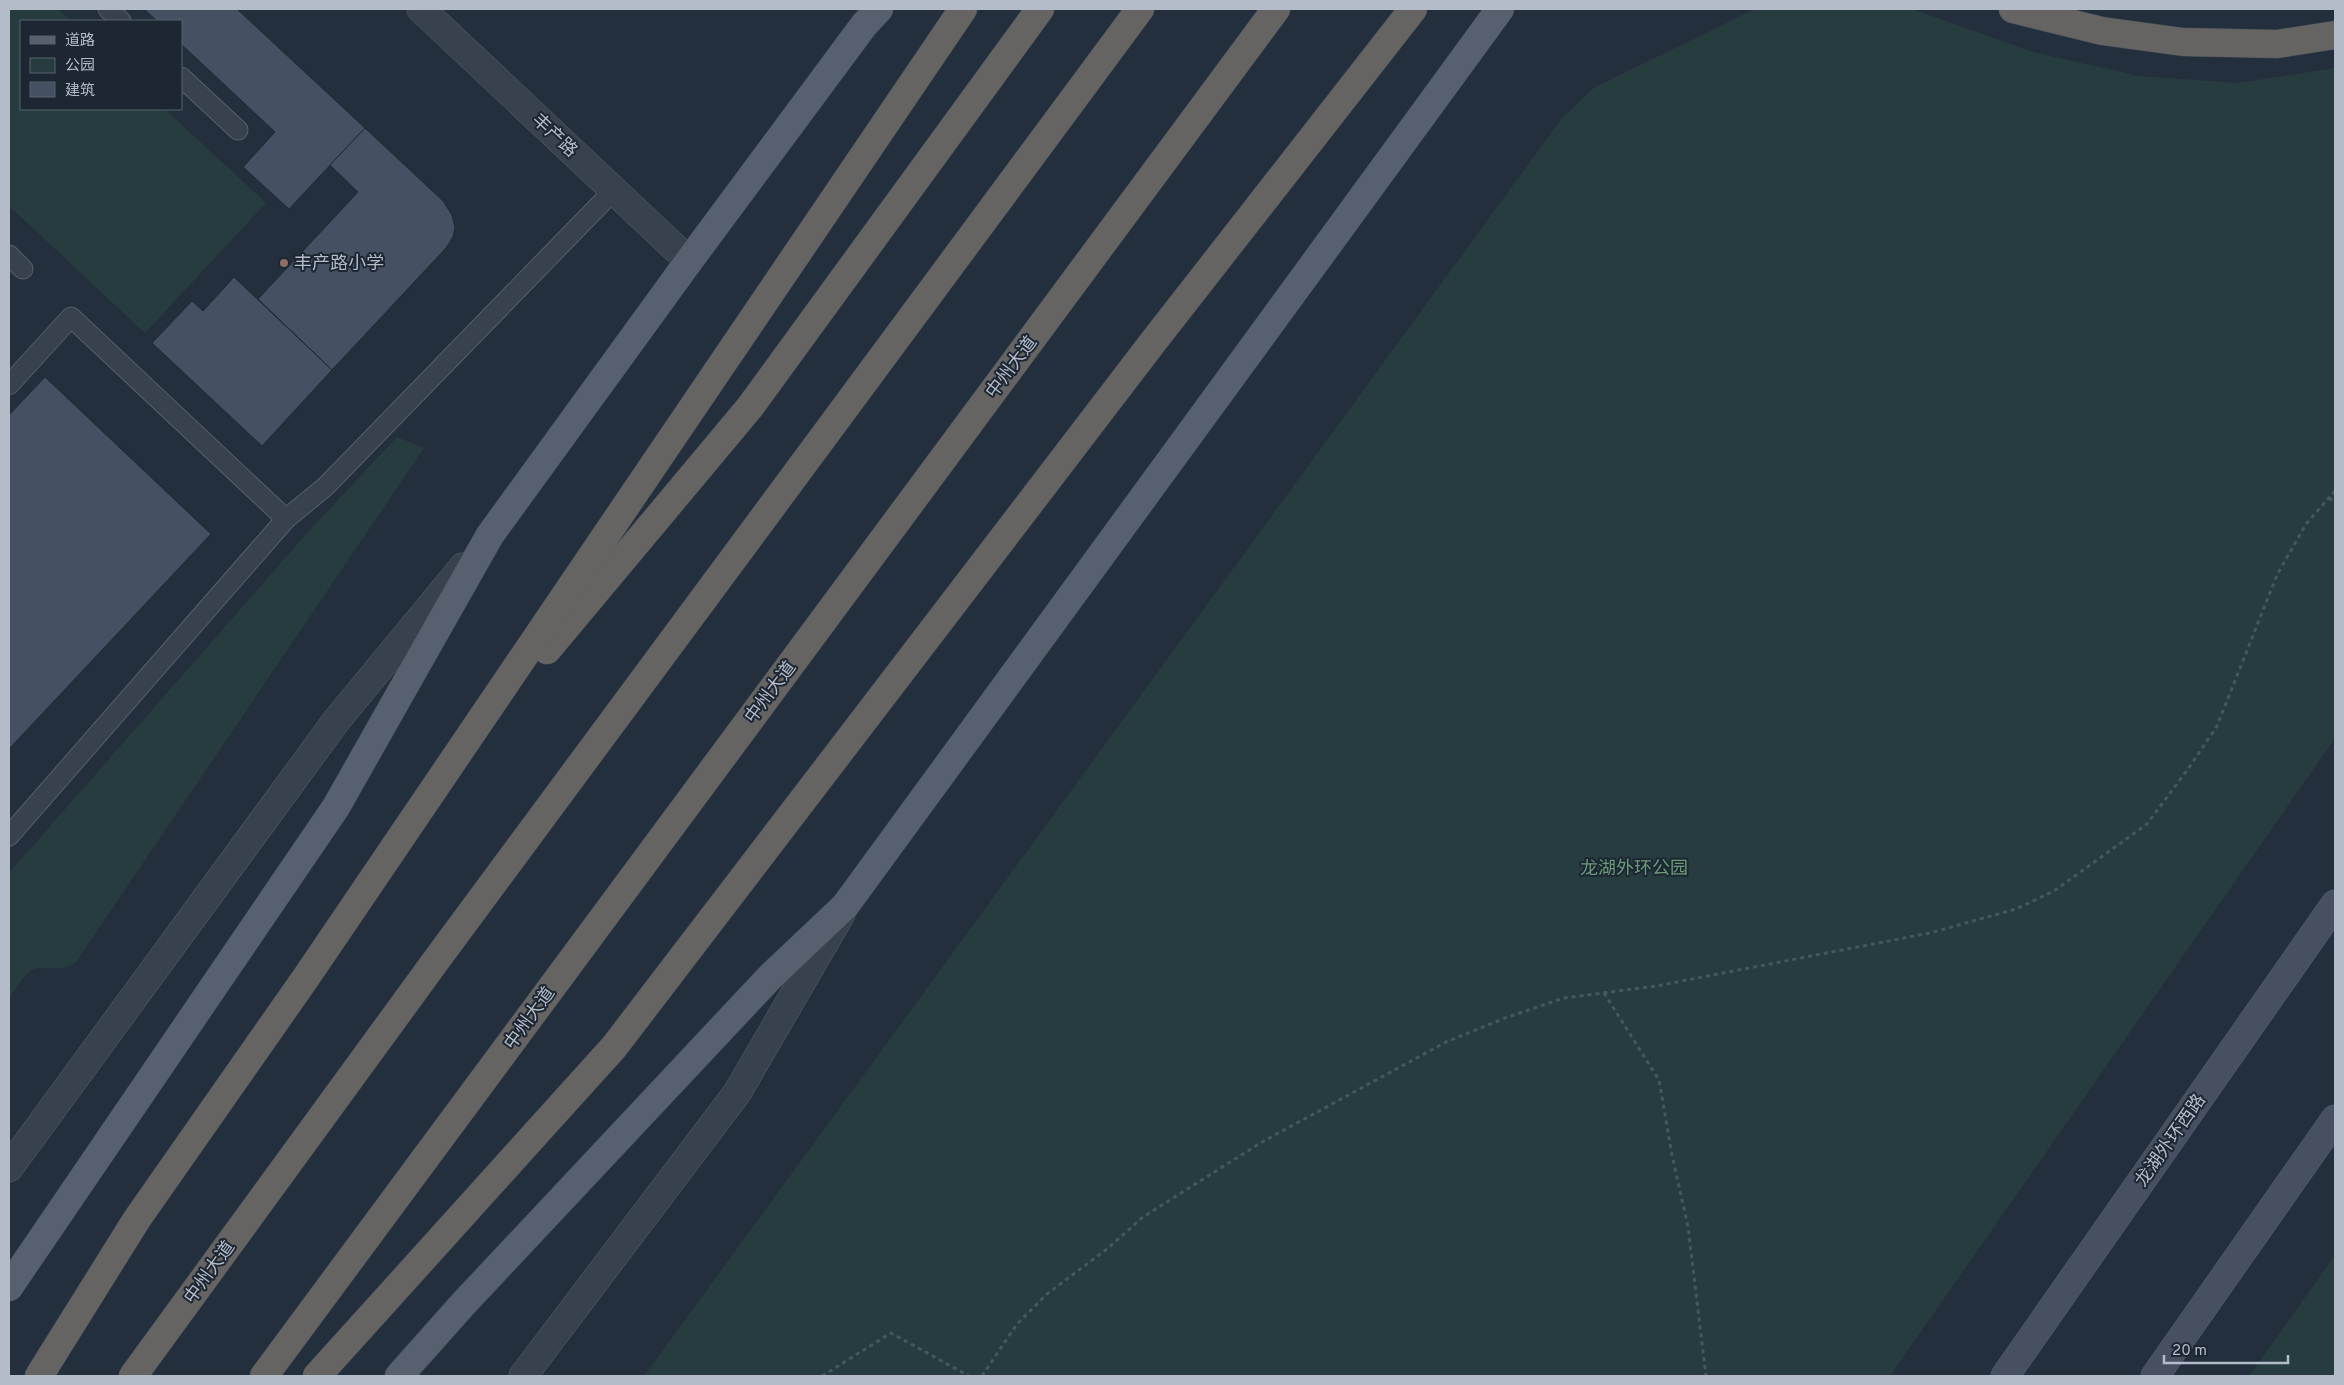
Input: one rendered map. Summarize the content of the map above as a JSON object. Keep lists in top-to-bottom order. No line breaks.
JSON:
{"streets":{"highway":["中州大道"],"main road":["龙湖外环西路"],"street":["丰产路"]},"parks":["龙湖外环公园"],"places":["丰产路小学"],"legend":["道路","公园","建筑"],"scale_bar":"20 m"}
